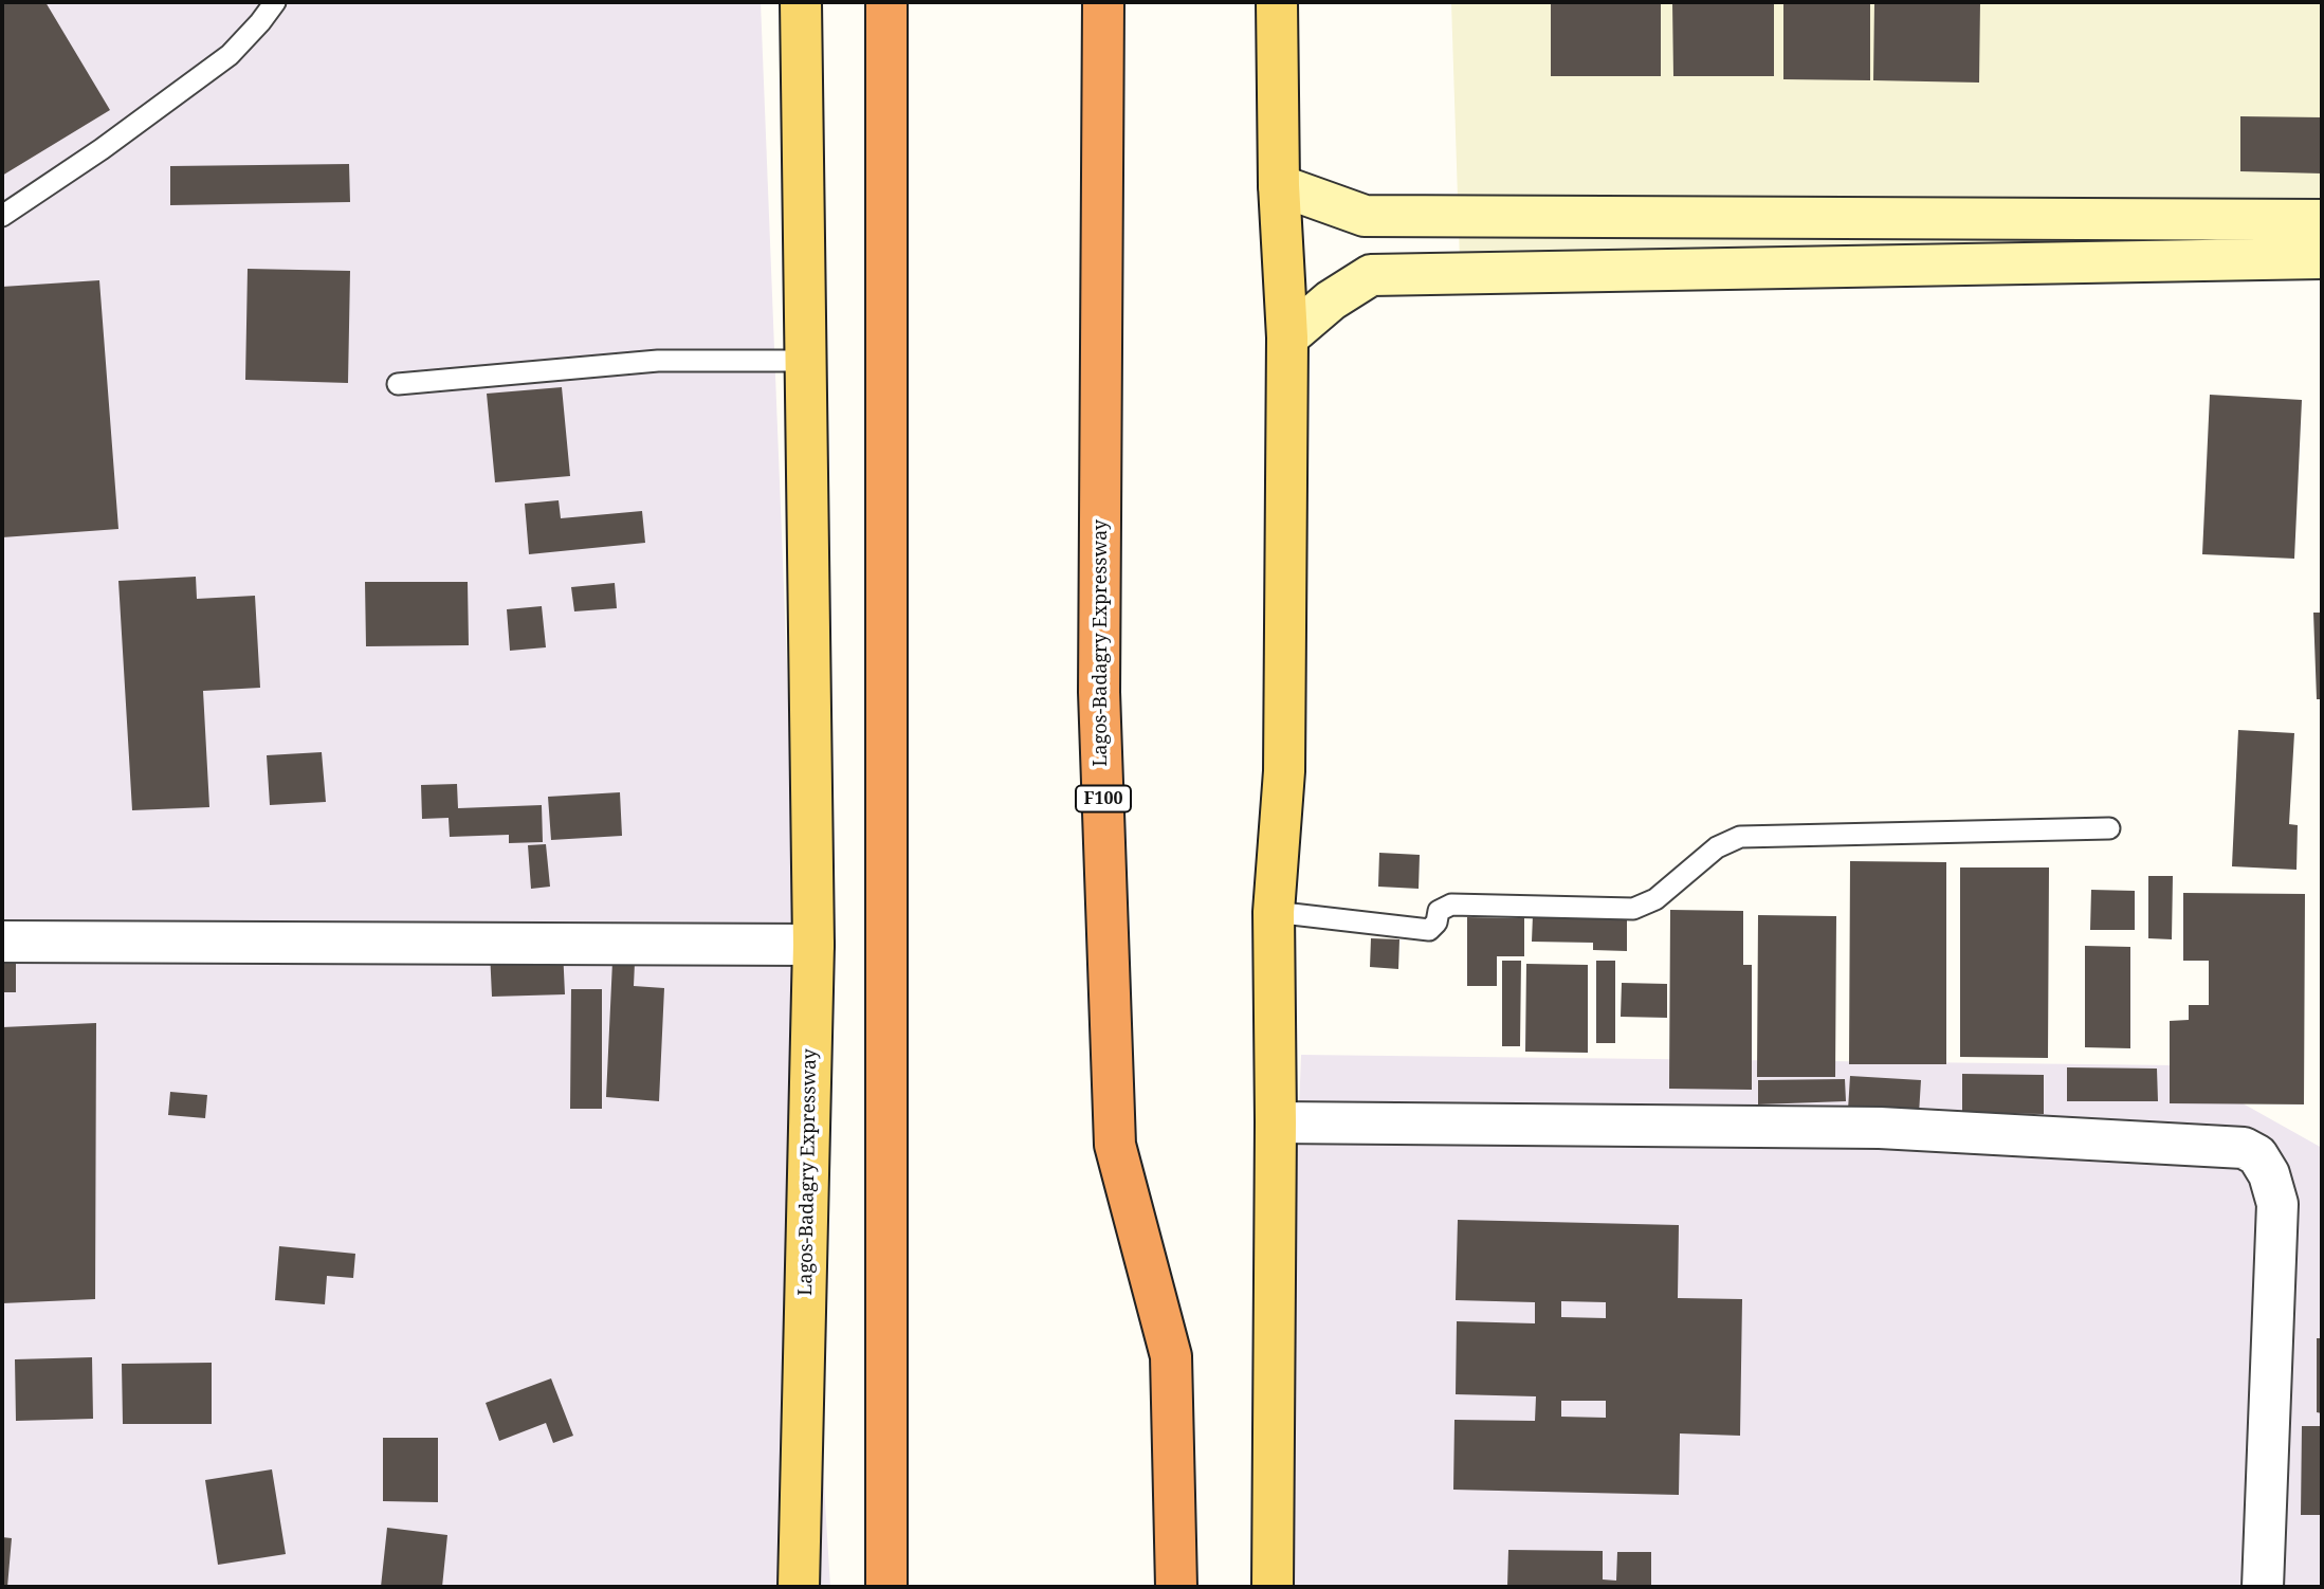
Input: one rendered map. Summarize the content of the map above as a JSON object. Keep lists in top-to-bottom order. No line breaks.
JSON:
{"streets":{"highway":["Lagos-Badagry Expressway","F100"]}}
